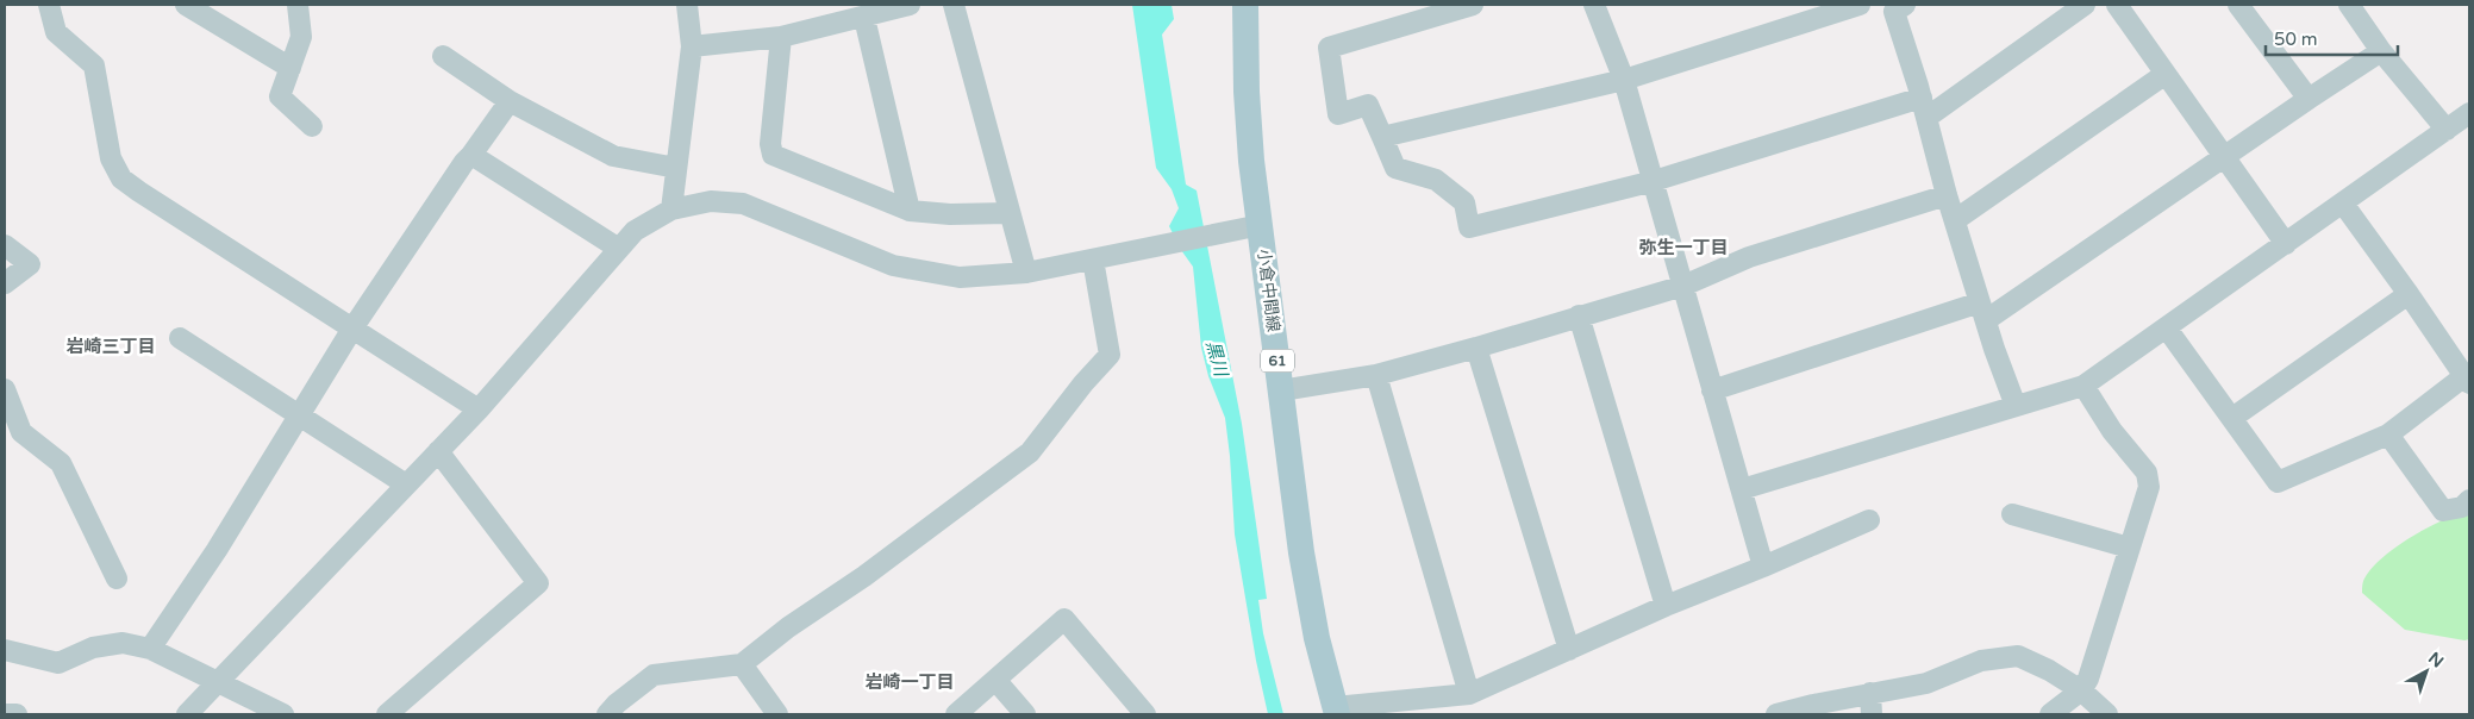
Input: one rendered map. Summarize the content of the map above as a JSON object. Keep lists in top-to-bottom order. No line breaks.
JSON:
{"streets":{"main road":["小倉中間線","61"]},"districts":["弥生一丁目","岩崎三丁目","岩崎一丁目"],"water":["黒川"],"scale_bar":"50 m","north":"top right"}
